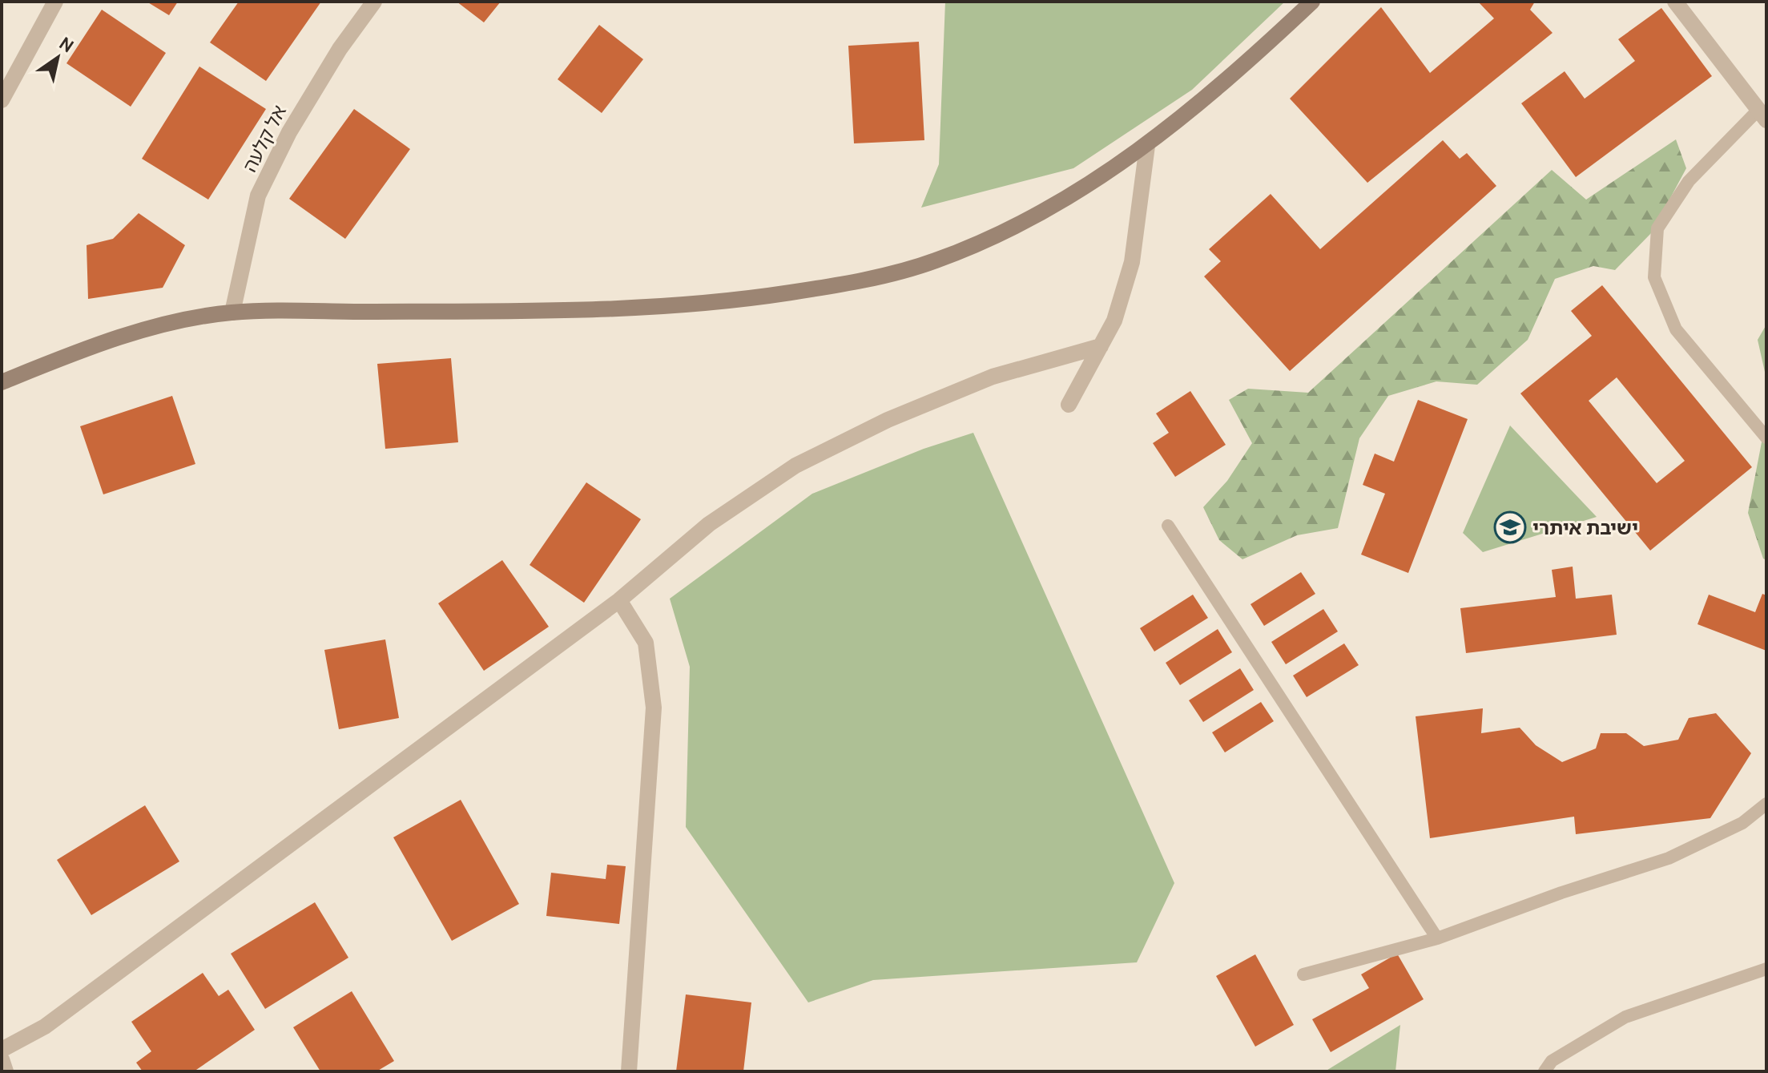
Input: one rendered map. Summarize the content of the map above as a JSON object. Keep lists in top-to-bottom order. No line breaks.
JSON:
{"streets":{"street":["אל קלעה"]},"places":{"school or university":["ישיבת איתרי"]},"north":"top right"}
